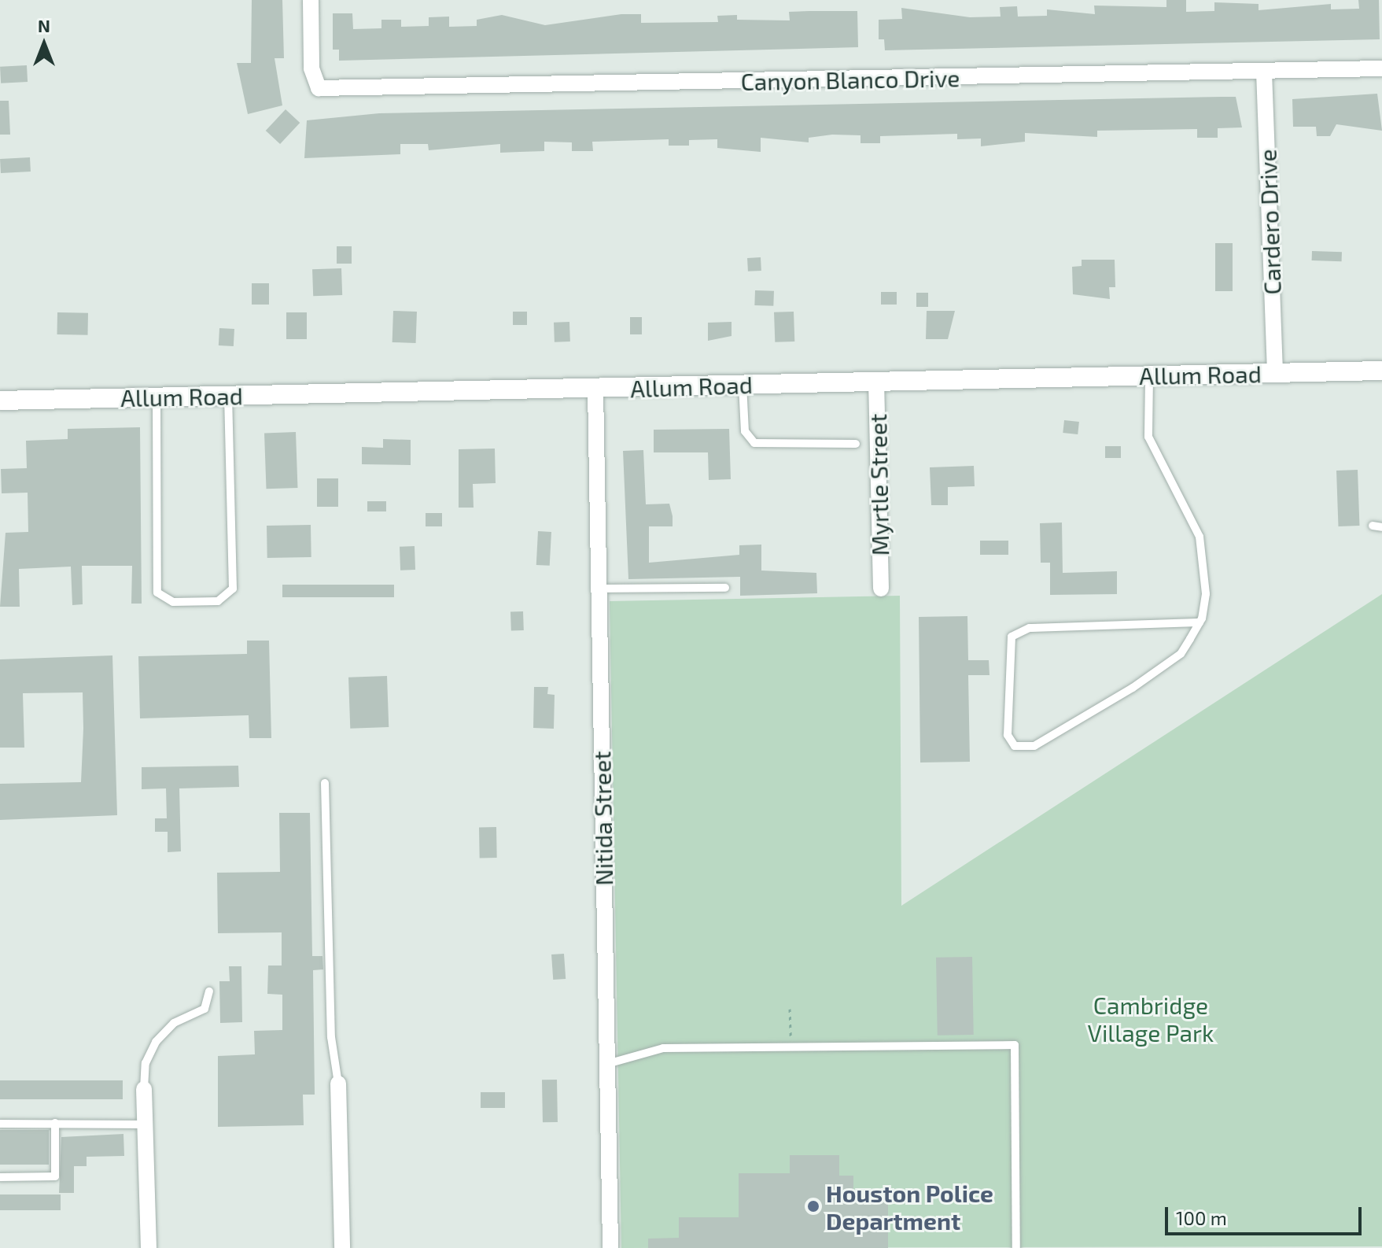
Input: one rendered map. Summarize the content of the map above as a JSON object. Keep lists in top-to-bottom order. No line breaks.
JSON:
{"streets":{"street":["Canyon Blanco Drive","Cardero Drive","Allum Road","Myrtle Street","Nitida Street"]},"crossings":[["Canyon Blanco Drive","Cardero Drive"],["Cardero Drive","Allum Road"],["Allum Road","Myrtle Street"],["Allum Road","Nitida Street"]],"parks":["Cambridge Village Park"],"places":["Houston Police Department"],"scale_bar":"100 m","north":"top"}
